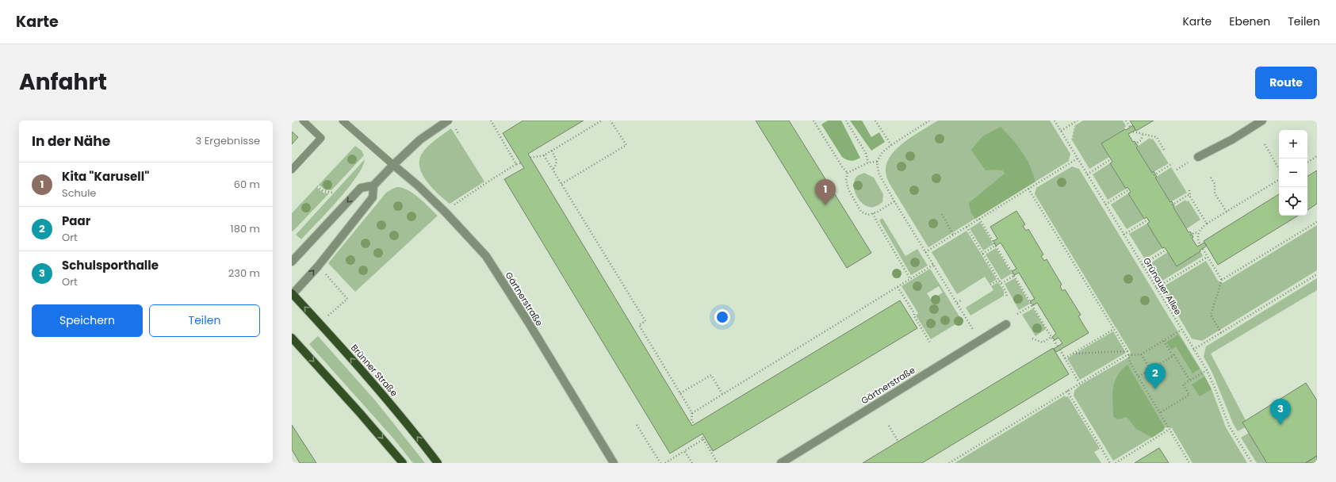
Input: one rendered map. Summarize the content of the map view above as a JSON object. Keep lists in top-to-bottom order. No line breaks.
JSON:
{"streets":{"main road":["Brünner Straße"],"street":["Gärtnerstraße"],"path":["Grünauer Allee"]},"page":{"header":"Karte","nav":["Karte","Ebenen","Teilen"],"title":"Anfahrt","buttons":["Route",["Speichern","Teilen"]],"heading":["In der Nähe","3 Ergebnisse"],"map_buttons":["+","−"],"list":[{"mark":"1","name":"Kita \"Karusell\"","note":"Schule","value":"60 m"},{"mark":"2","name":"Paar","note":"Ort","value":"180 m"},{"mark":"3","name":"Schulsporthalle","note":"Ort","value":"230 m"}],"pins":["1","2","3"]}}
